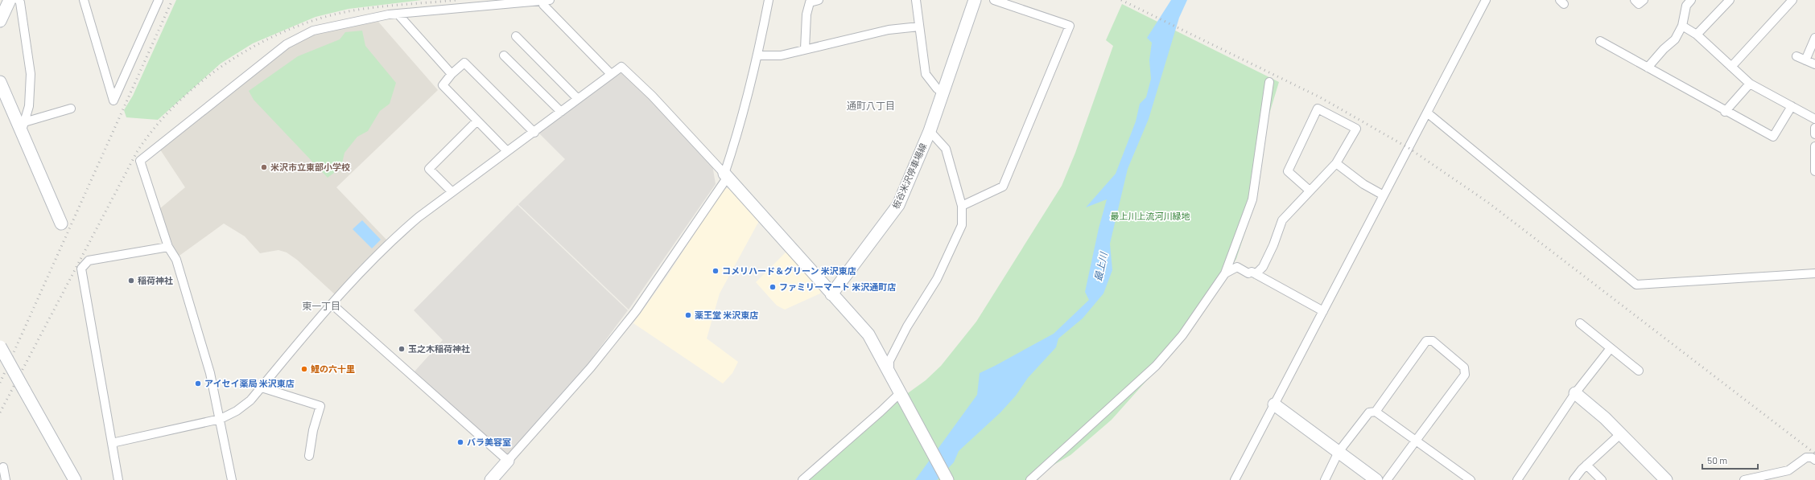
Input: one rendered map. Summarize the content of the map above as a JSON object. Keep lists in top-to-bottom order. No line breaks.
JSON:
{"streets":{"street":["板谷米沢停車場線"]},"districts":["通町八丁目","東一丁目"],"water":["最上川"],"parks":["最上川上流河川緑地"],"places":["米沢市立東部小学校","コメリハード＆グリーン 米沢東店","稲荷神社","ファミリーマート 米沢通町店","薬王堂 米沢東店","玉之木稲荷神社","鯉の六十里","アイセイ薬局 米沢東店","バラ美容室"],"scale_bar":"50 m"}
